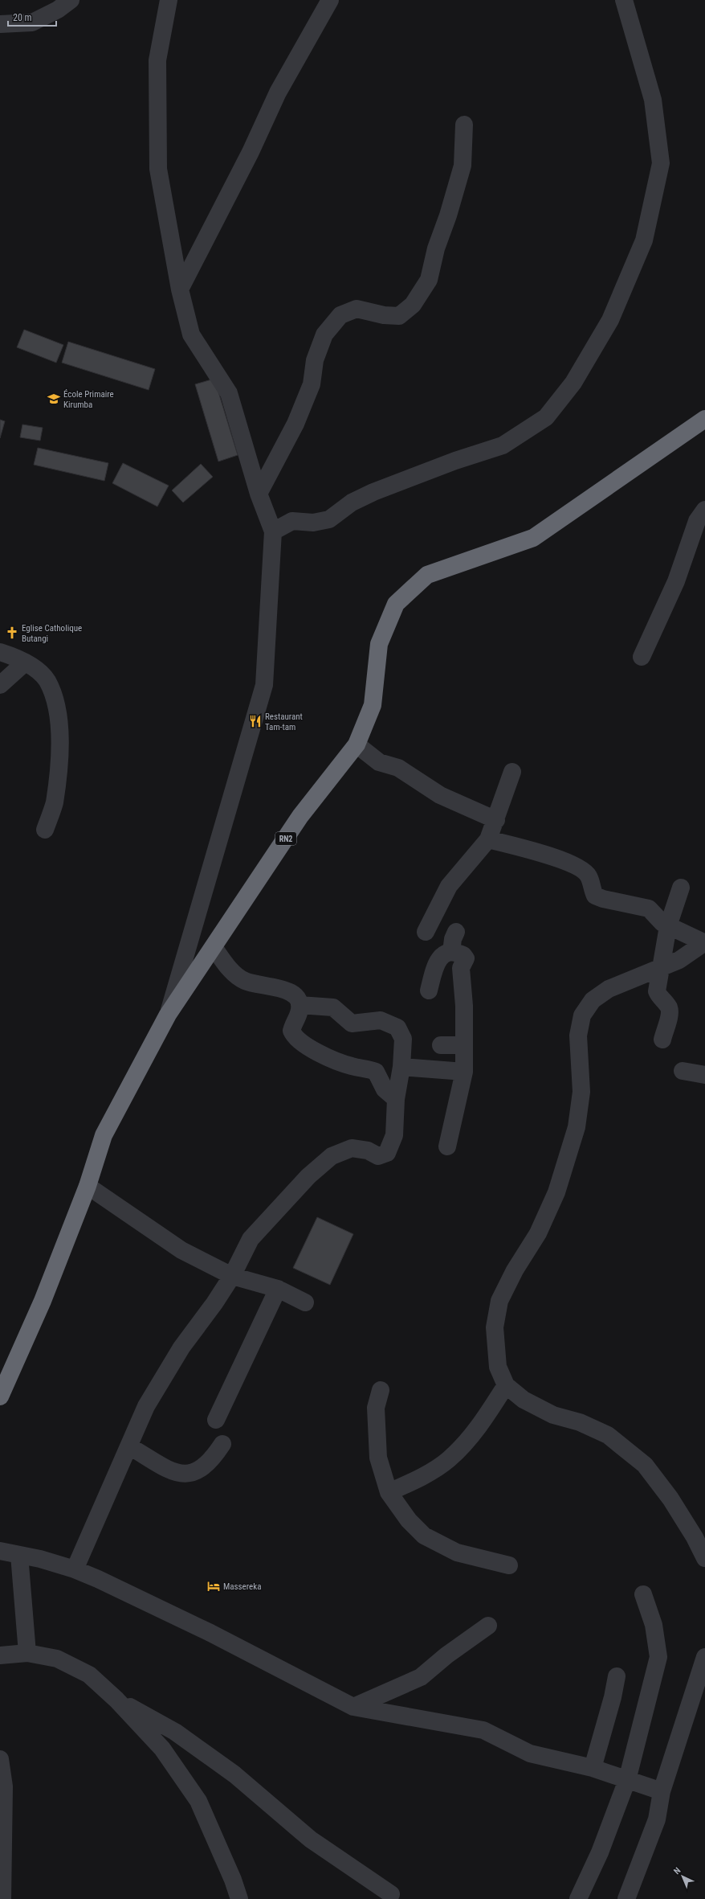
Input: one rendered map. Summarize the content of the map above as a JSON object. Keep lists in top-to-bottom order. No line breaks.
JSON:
{"streets":{"highway":["RN2"]},"places":{"school or university":["École Primaire Kirumba"],"church":["Eglise Catholique Butangi"],"restaurant":["Restaurant Tam-tam"],"hotel":["Massereka"]},"scale_bar":"20 m","north":"top left"}
